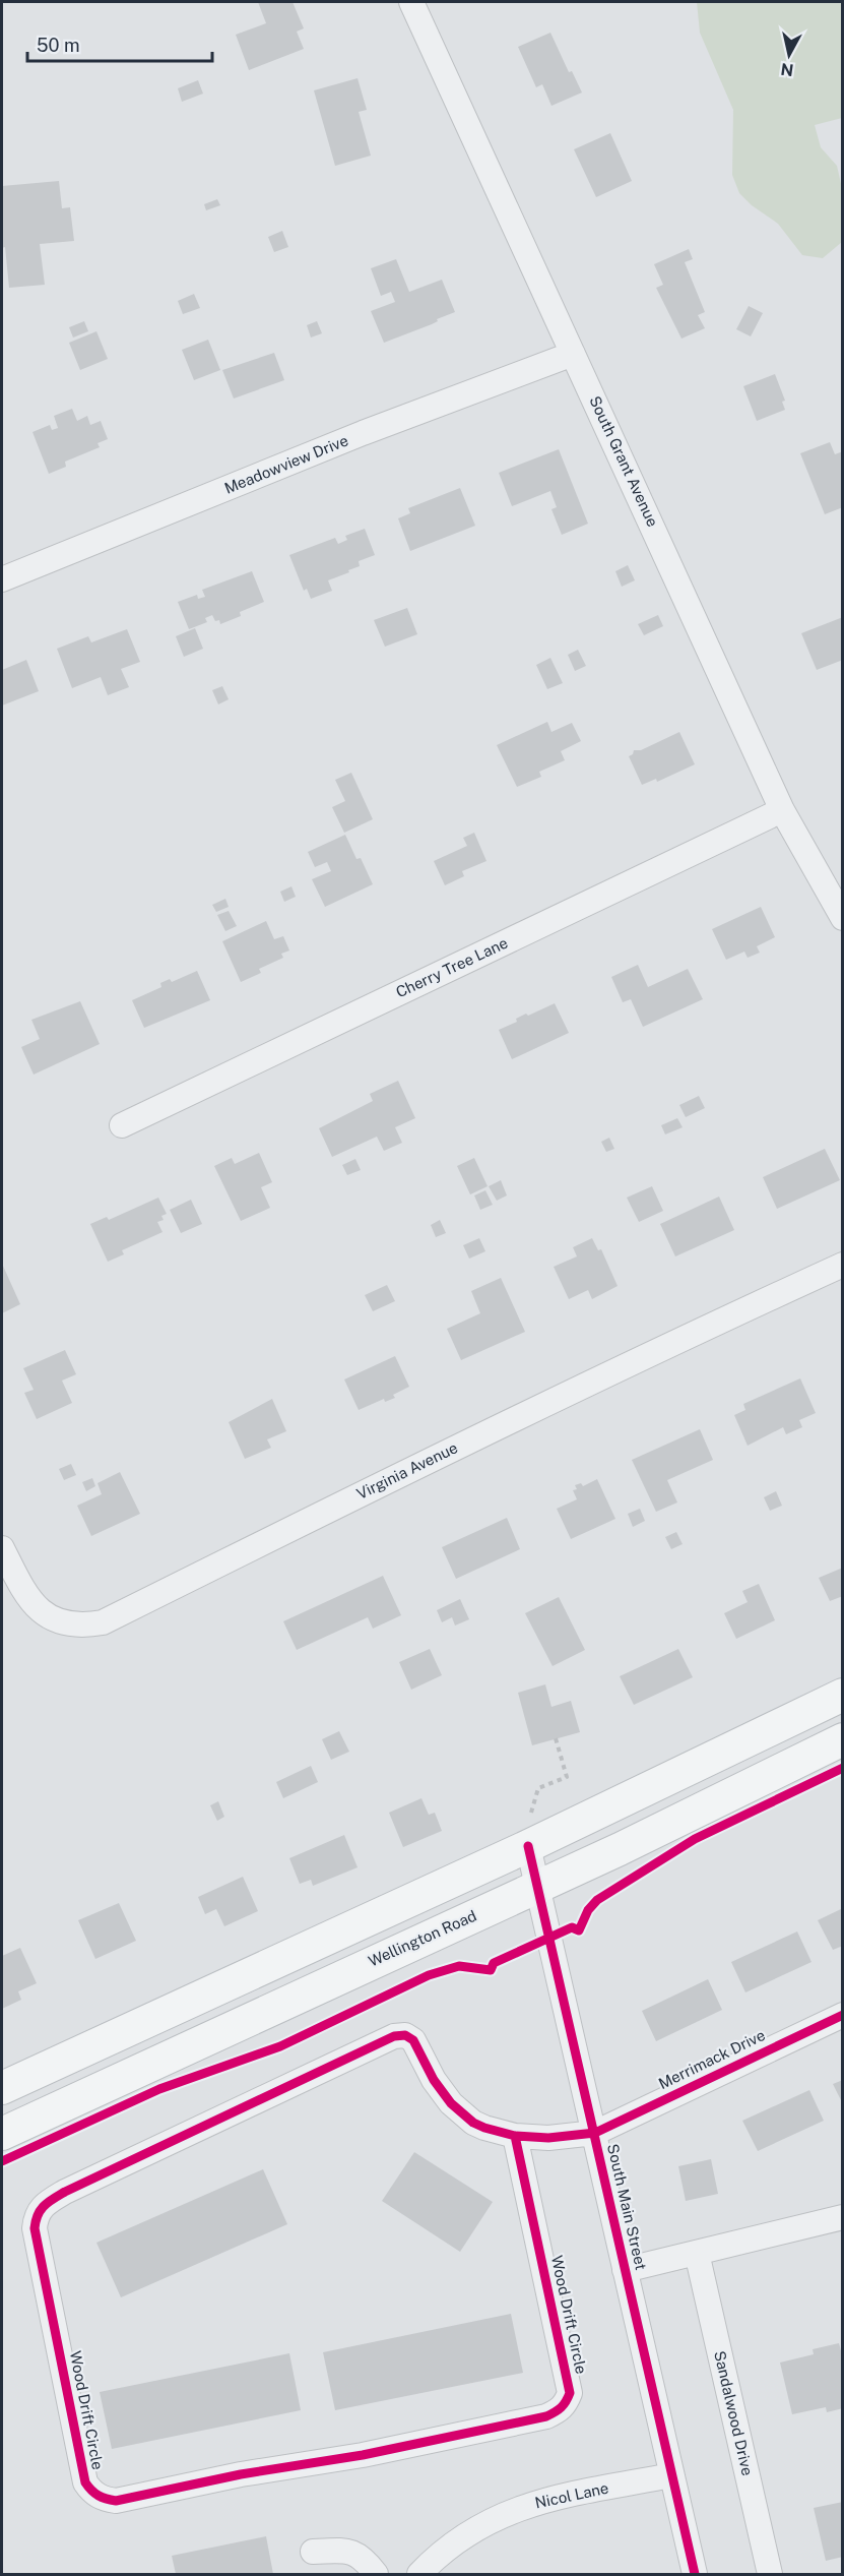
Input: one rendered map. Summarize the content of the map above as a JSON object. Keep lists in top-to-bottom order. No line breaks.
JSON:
{"streets":{"main road":["Wellington Road"],"street":["South Grant Avenue","Meadowview Drive","Cherry Tree Lane","Virginia Avenue","Merrimack Drive","South Main Street","Wood Drift Circle","Sandalwood Drive","Nicol Lane"]},"crossings":[["South Grant Avenue","Meadowview Drive"],["South Grant Avenue","Cherry Tree Lane"],["Wellington Road","South Main Street"],["Merrimack Drive","South Main Street"],["Merrimack Drive","Wood Drift Circle"],["South Main Street","Wood Drift Circle"],["South Main Street","Nicol Lane"]],"scale_bar":"50 m","north":"bottom"}
